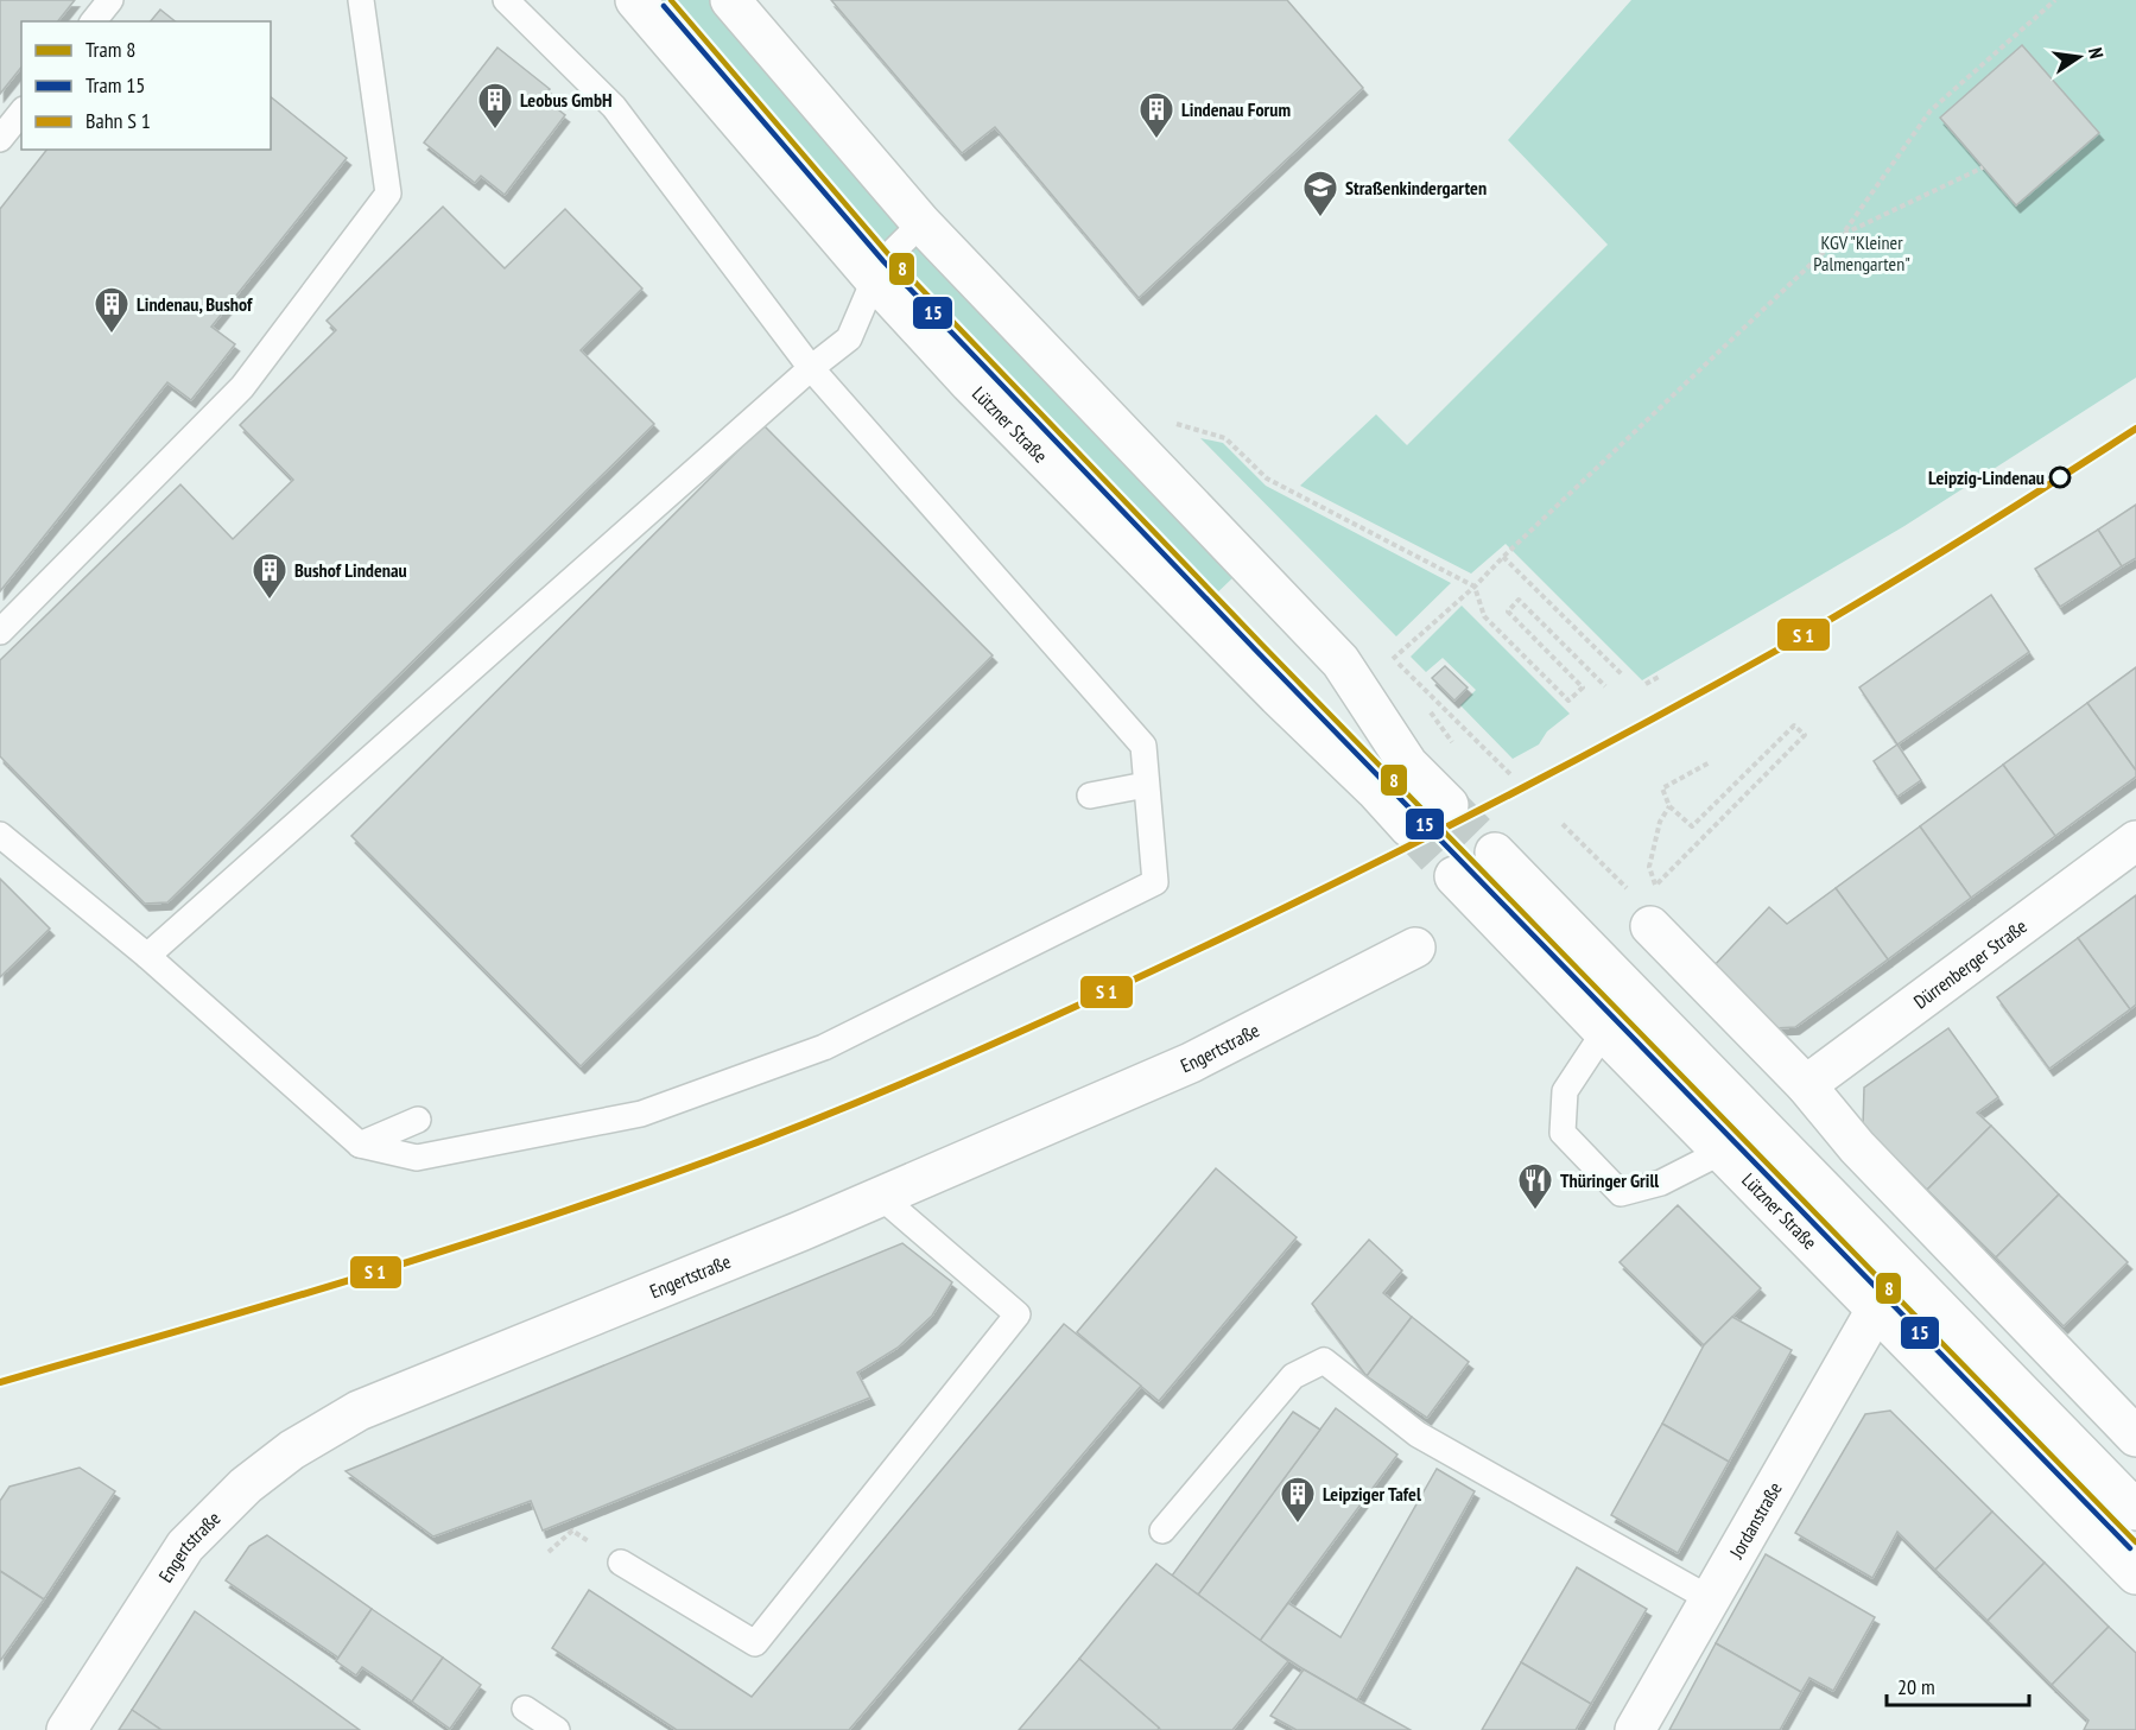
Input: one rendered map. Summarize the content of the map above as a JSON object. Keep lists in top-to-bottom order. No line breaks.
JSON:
{"streets":{"main road":["Lützner Straße","Dürrenberger Straße","Engertstraße","Jordanstraße"]},"crossings":[["Lützner Straße","Jordanstraße"]],"parks":["KGV \"Kleiner Palmengarten\""],"places":{"building":["Leobus GmbH","Lindenau Forum","Lindenau, Bushof","Bushof Lindenau","Leipziger Tafel"],"school or university":["Straßenkindergarten"],"other":["Leipzig-Lindenau"],"restaurant":["Thüringer Grill"]},"lines":["tram line 8","tram line 15"],"legend":["Tram 8","Tram 15","Bahn S 1"],"scale_bar":"20 m","north":"right"}
